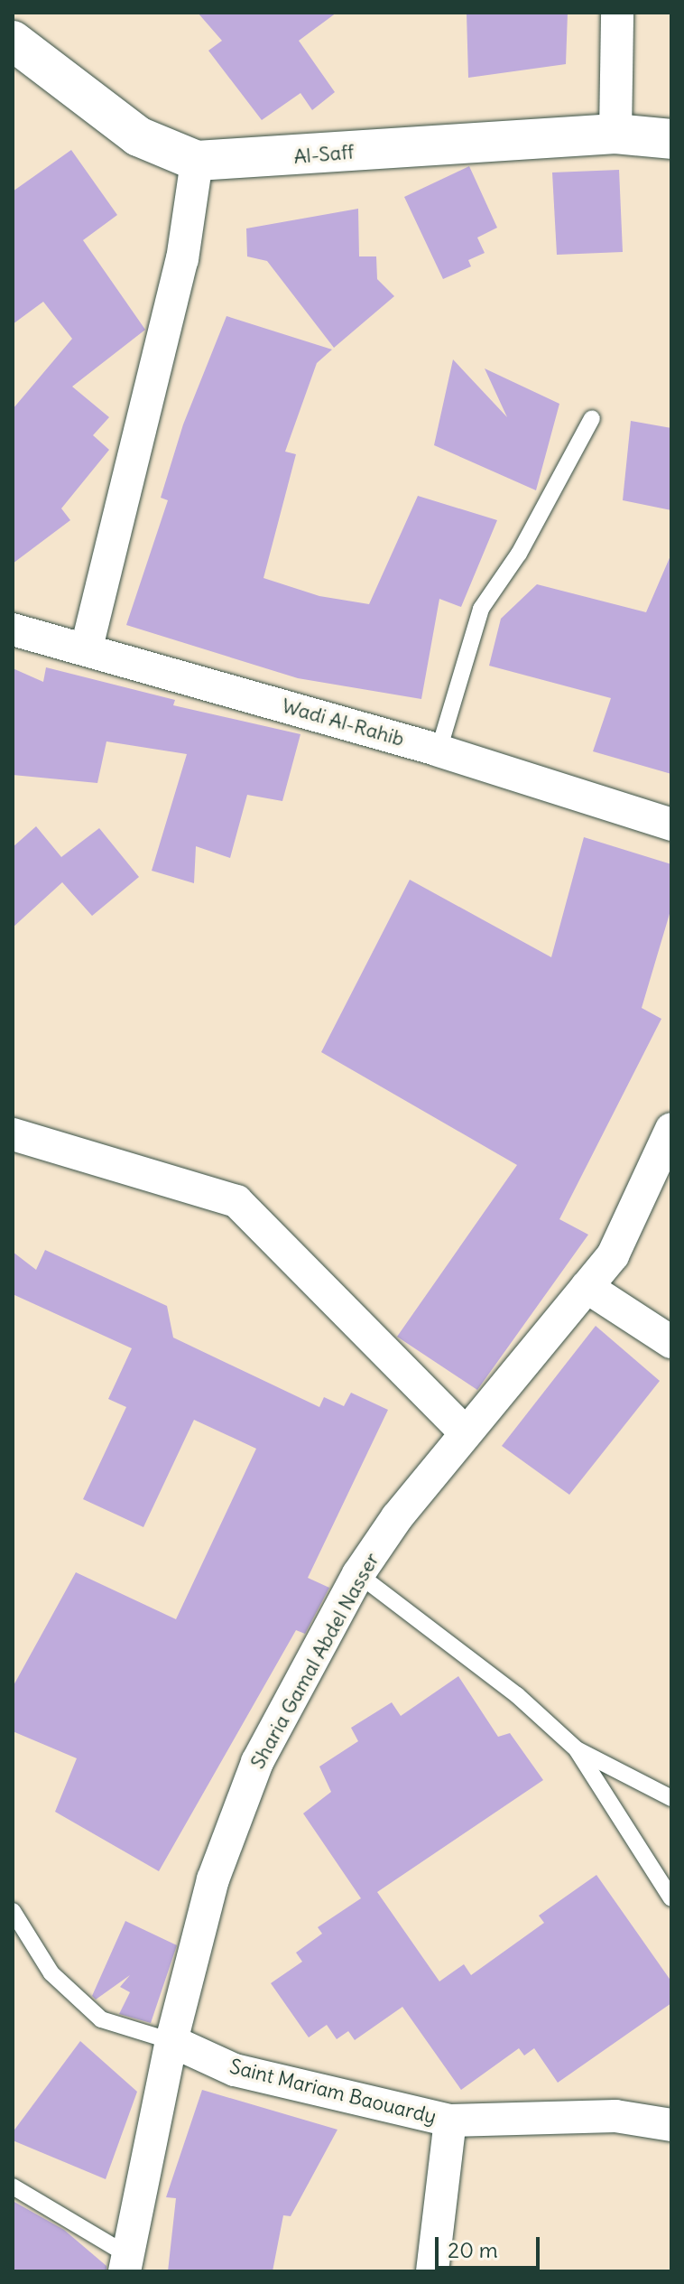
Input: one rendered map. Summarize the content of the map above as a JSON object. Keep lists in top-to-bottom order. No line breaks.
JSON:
{"streets":{"street":["Al-Saff","Wadi Al-Rahib","Sharia Gamal Abdel Nasser","Saint Mariam Baouardy"]},"crossings":[["Sharia Gamal Abdel Nasser","Saint Mariam Baouardy"]],"scale_bar":"20 m"}
